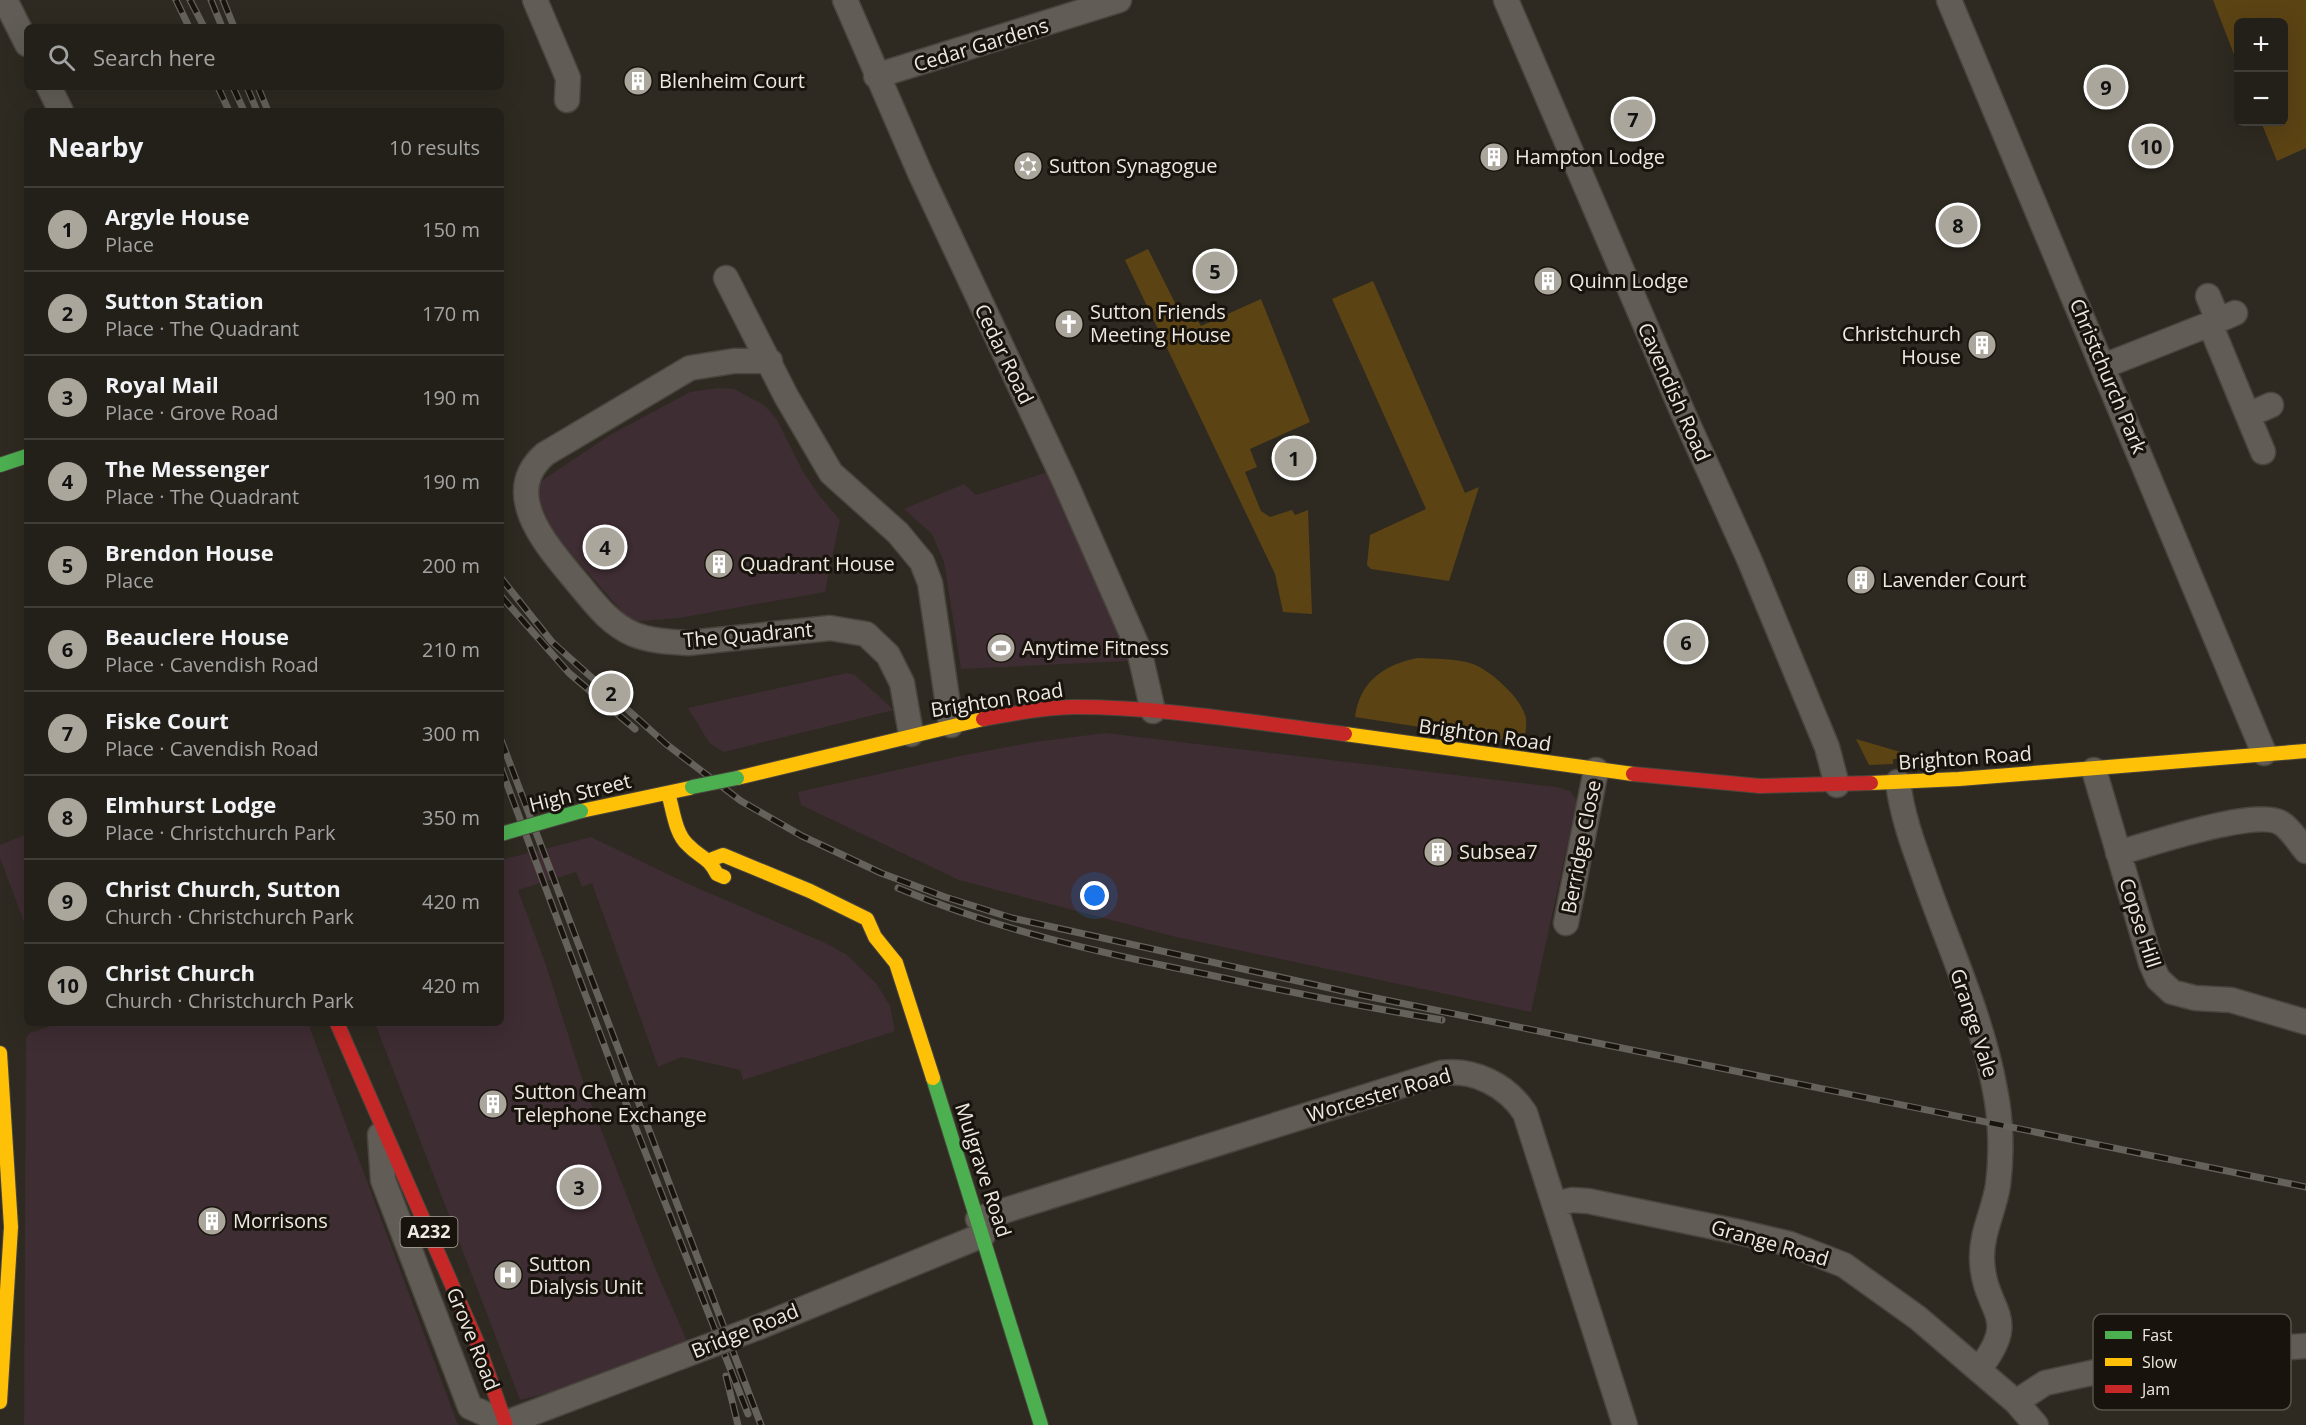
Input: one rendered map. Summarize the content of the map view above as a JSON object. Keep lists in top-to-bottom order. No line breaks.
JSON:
{"streets":{"main road":["Brighton Road","High Street","Mulgrave Road","A232","Grove Road"],"street":["Cedar Gardens","Cedar Road","Christchurch Park","Cavendish Road","The Quadrant","Berridge Close","Copse Hill","Grange Vale","Worcester Road","Grange Road","Bridge Road"]},"crossings":[["Cedar Gardens","Cedar Road"],["Cedar Road","Brighton Road"],["Christchurch Park","Brighton Road"],["Cavendish Road","Brighton Road"],["The Quadrant","Brighton Road"],["Brighton Road","High Street"],["Brighton Road","Berridge Close"],["Brighton Road","Copse Hill"],["Brighton Road","Grange Vale"],["Grange Vale","Grange Road"],["Worcester Road","Mulgrave Road"],["Worcester Road","Grange Road"],["Worcester Road","Bridge Road"],["Mulgrave Road","Bridge Road"],["Bridge Road","Grove Road"]],"places":{"building":["Blenheim Court","Hampton Lodge","Quinn Lodge","Christchurch House","Quadrant House","Lavender Court","Subsea7","Sutton Cheam Telephone Exchange","Morrisons"],"synagogue":["Sutton Synagogue"],"church":["Sutton Friends Meeting House"],"sports":["Anytime Fitness"],"hospital":["Sutton Dialysis Unit"]},"legend":["Fast","Slow","Jam"],"page":{"map_buttons":["+","−"],"search":"Search here","pins":["9","7","10","8","5","1","4","6","2","3"],"heading":["Nearby","10 results"],"list":[{"mark":"1","name":"Argyle House","note":"Place","value":"150 m"},{"mark":"2","name":"Sutton Station","note":"Place · The Quadrant","value":"170 m"},{"mark":"3","name":"Royal Mail","note":"Place · Grove Road","value":"190 m"},{"mark":"4","name":"The Messenger","note":"Place · The Quadrant","value":"190 m"},{"mark":"5","name":"Brendon House","note":"Place","value":"200 m"},{"mark":"6","name":"Beauclere House","note":"Place · Cavendish Road","value":"210 m"},{"mark":"7","name":"Fiske Court","note":"Place · Cavendish Road","value":"300 m"},{"mark":"8","name":"Elmhurst Lodge","note":"Place · Christchurch Park","value":"350 m"},{"mark":"9","name":"Christ Church, Sutton","note":"Church · Christchurch Park","value":"420 m"},{"mark":"10","name":"Christ Church","note":"Church · Christchurch Park","value":"420 m"}]}}
